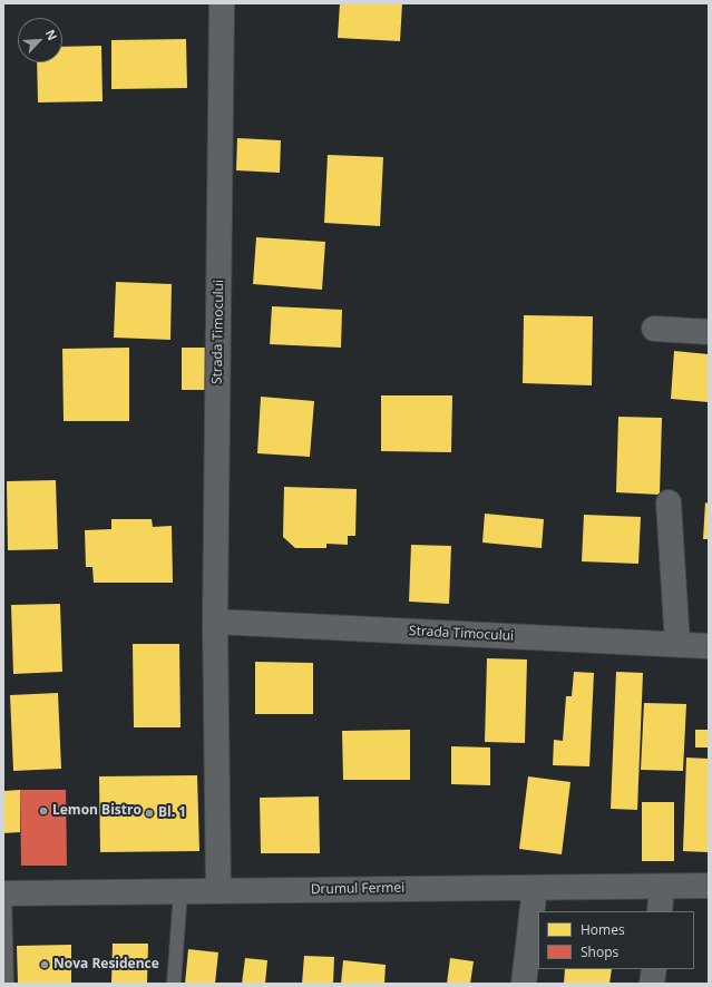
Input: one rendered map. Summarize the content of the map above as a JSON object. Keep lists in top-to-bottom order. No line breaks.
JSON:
{"streets":{"street":["Strada Timocului","Drumul Fermei"]},"crossings":[["Strada Timocului","Drumul Fermei"]],"places":["Lemon Bistro","Bl. 1","Nova Residence"],"legend":["Homes","Shops"],"north":"top right"}
